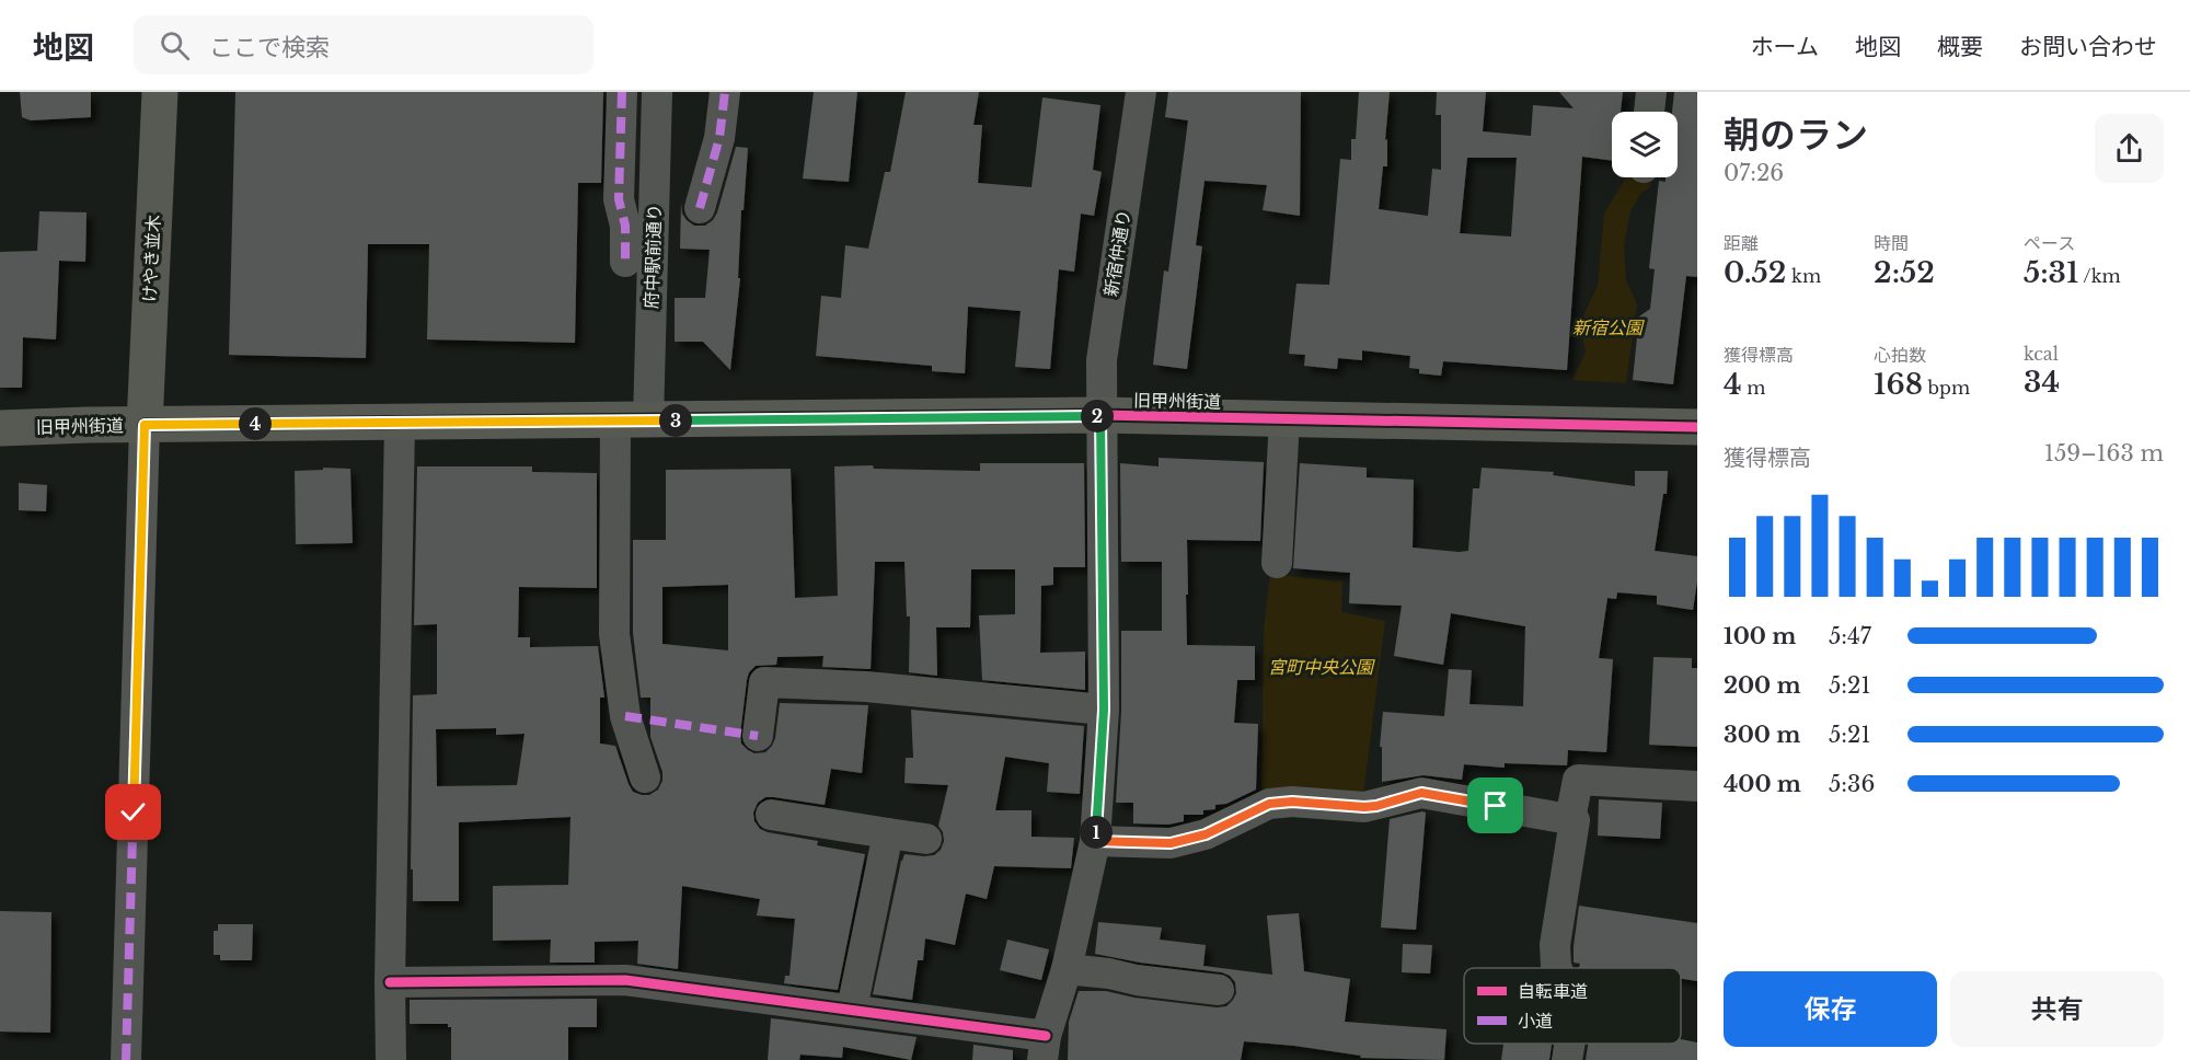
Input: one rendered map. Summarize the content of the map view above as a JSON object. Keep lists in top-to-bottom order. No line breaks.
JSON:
{"streets":{"main road":["けやき並木","旧甲州街道"],"street":["新宿仲通り","府中駅前通り"]},"crossings":[["新宿仲通り","旧甲州街道"],["府中駅前通り","旧甲州街道"],["けやき並木","旧甲州街道"]],"parks":["新宿公園","宮町中央公園"],"legend":["自転車道","小道"],"page":{"header":"地図","search":"ここで検索","nav":["ホーム","地図","概要","お問い合わせ"],"heading":["朝のラン","07:26"],"stats":[["距離","0.52 km"],["時間","2:52"],["ペース","5:31 /km"],["獲得標高","4 m"],["心拍数","168 bpm"],["kcal","34"]],"pins":["2","3","4","1"],"chart":["獲得標高","159–163 m"],"list":[{"name":"100 m","note":"5:47"},{"name":"200 m","note":"5:21"},{"name":"300 m","note":"5:21"},{"name":"400 m","note":"5:36"}],"buttons":["保存","共有"]}}
